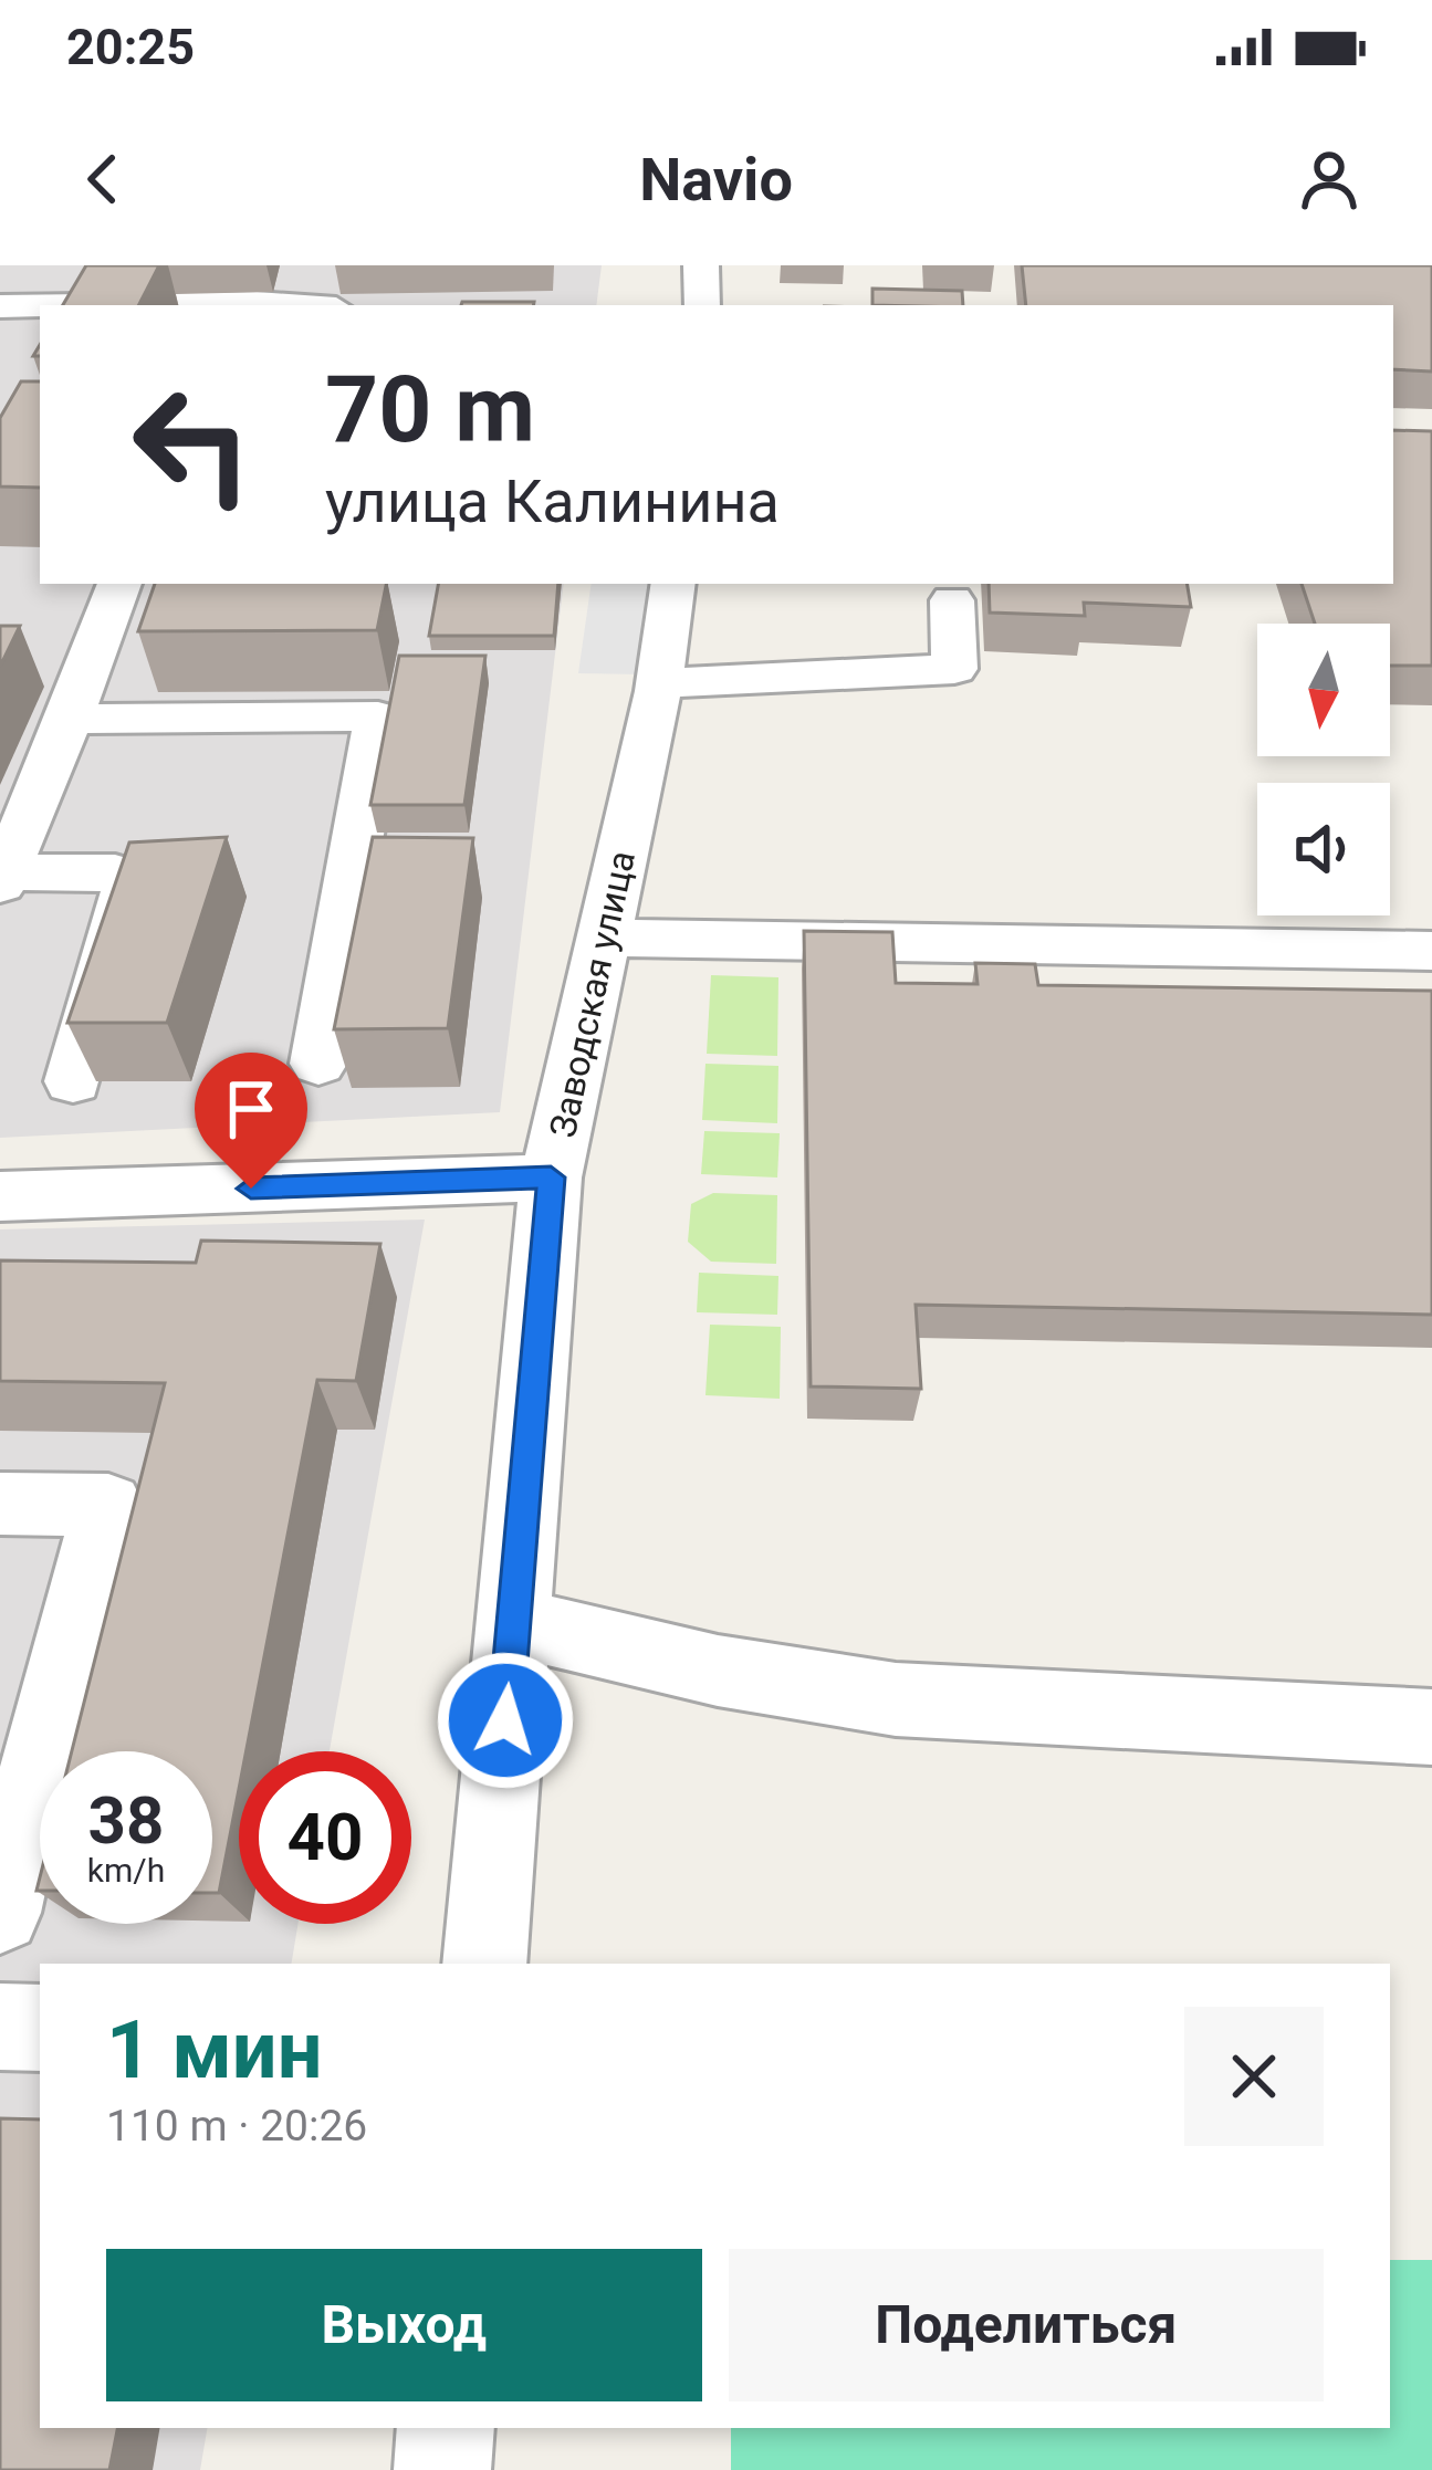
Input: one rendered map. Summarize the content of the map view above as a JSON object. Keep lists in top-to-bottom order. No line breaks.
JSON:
{"streets":{"street":["Заводская улица"]},"north":"bottom","page":{"status":"20:25","header":"Navio","turn":["70 m","улица Калинина"],"speed":"38 km/h","limit":"40","heading":["1 мин","110 m · 20:26"],"buttons":["Выход","Поделиться"]}}
